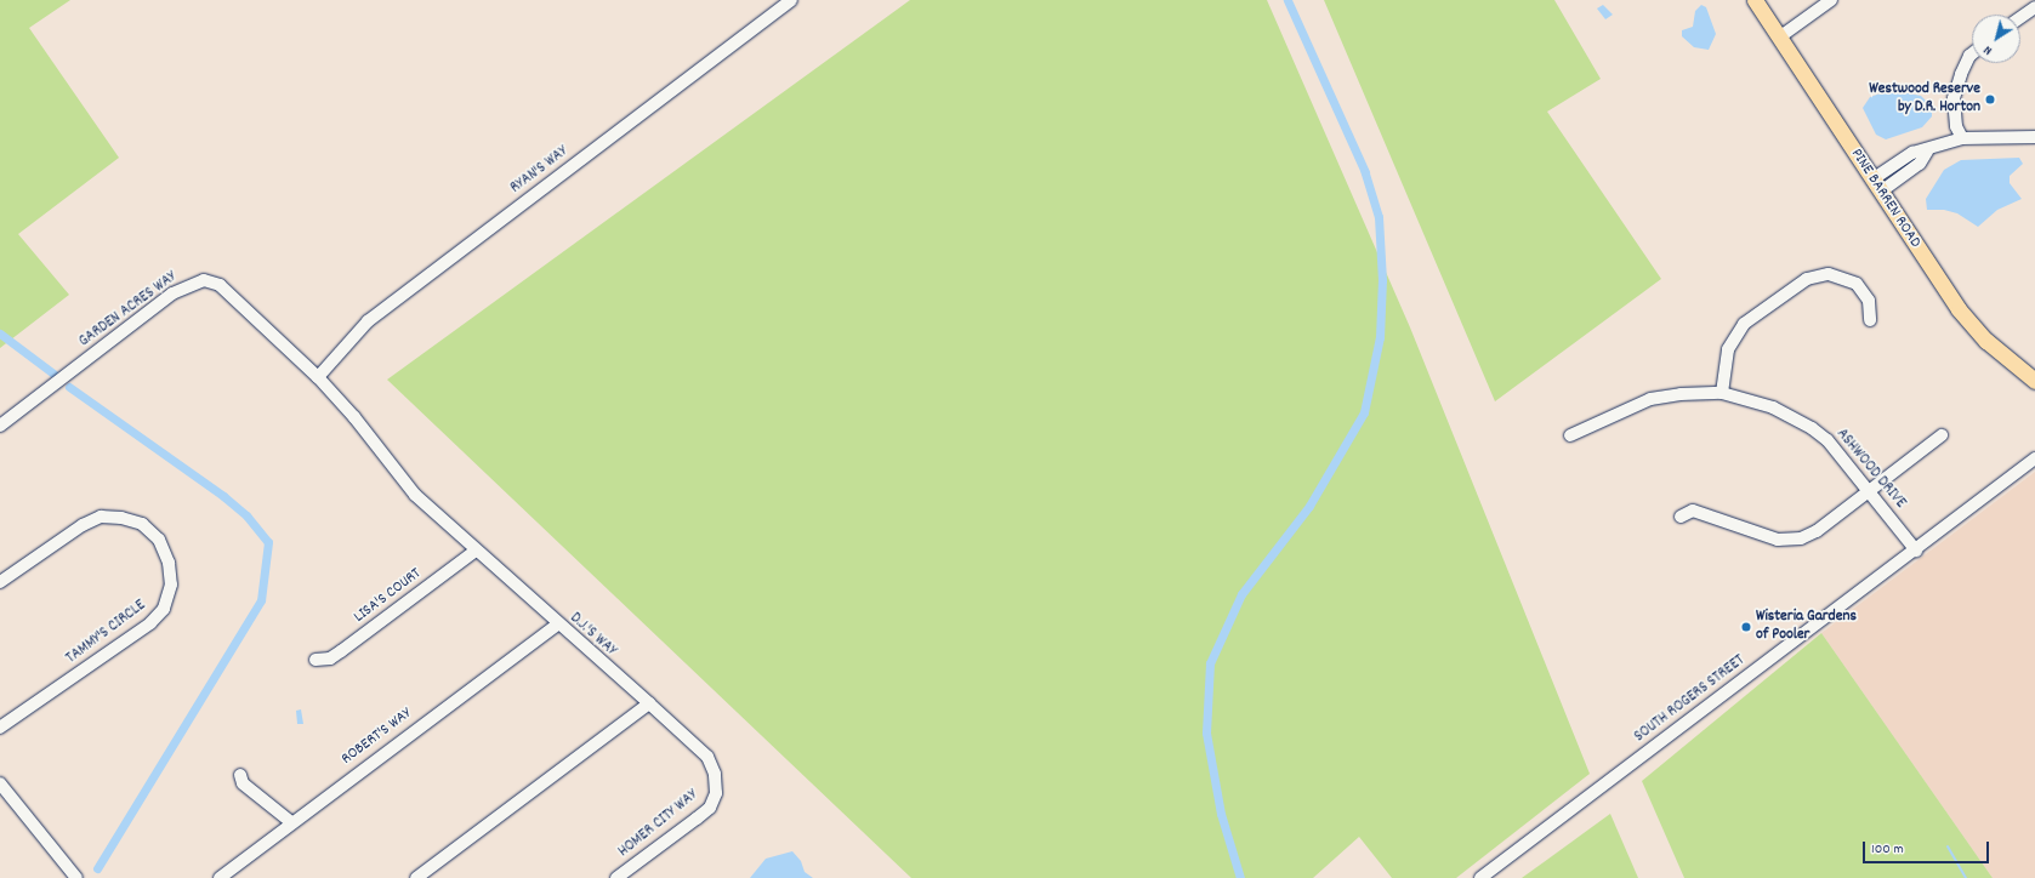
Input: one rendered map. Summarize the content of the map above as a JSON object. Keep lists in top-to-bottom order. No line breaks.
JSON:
{"streets":{"main road":["PINE BARREN ROAD"],"street":["RYAN'S WAY","GARDEN ACRES WAY","ASHWOOD DRIVE","LISA'S COURT","TAMMY'S CIRCLE","D.J.'S WAY","SOUTH ROGERS STREET","ROBERT'S WAY","HOMER CITY WAY"]},"crossings":[["RYAN'S WAY","GARDEN ACRES WAY"],["RYAN'S WAY","D.J.'S WAY"],["GARDEN ACRES WAY","D.J.'S WAY"],["ASHWOOD DRIVE","SOUTH ROGERS STREET"],["LISA'S COURT","D.J.'S WAY"],["D.J.'S WAY","ROBERT'S WAY"],["D.J.'S WAY","HOMER CITY WAY"]],"places":["Westwood Reserve by D.R. Horton","Wisteria Gardens of Pooler"],"scale_bar":"100 m","north":"bottom left"}
